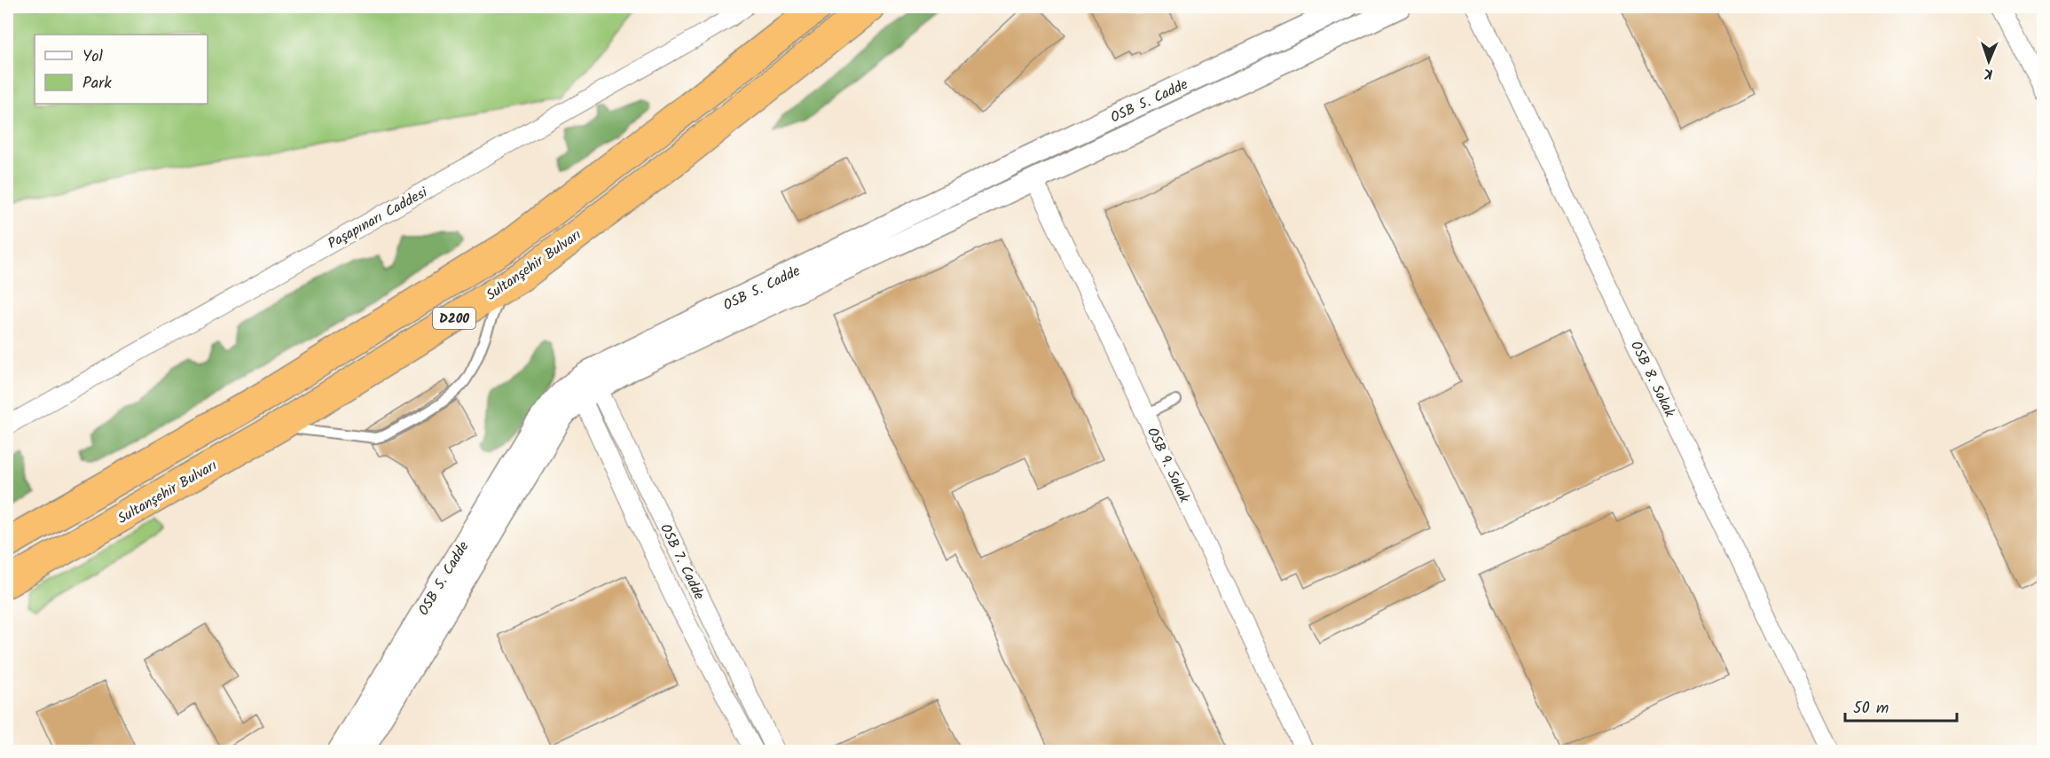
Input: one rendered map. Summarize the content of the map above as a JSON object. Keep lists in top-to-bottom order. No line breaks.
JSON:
{"streets":{"highway":["Sultanşehir Bulvarı","D200"],"street":["OSB 5. Cadde","Paşapınarı Caddesi","OSB 8. Sokak","OSB 9. Sokak","OSB 7. Cadde"]},"crossings":[["OSB 5. Cadde","OSB 7. Cadde"]],"legend":["Yol","Park"],"scale_bar":"50 m","north":"bottom"}
